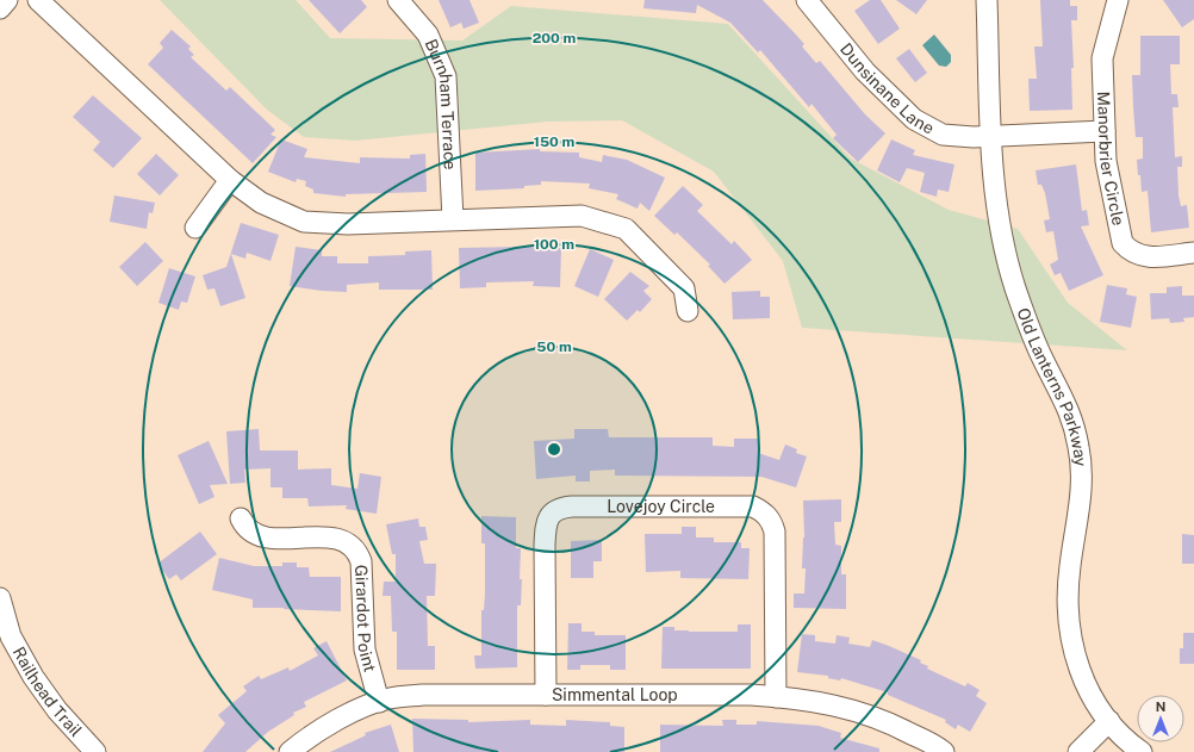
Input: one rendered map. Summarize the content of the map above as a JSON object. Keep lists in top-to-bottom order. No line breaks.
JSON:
{"streets":{"street":["Dunsinane Lane","Burnham Terrace","Manorbrier Circle","Old Lanterns Parkway","Lovejoy Circle","Girardot Point","Railhead Trail","Simmental Loop"]},"crossings":[["Dunsinane Lane","Manorbrier Circle"],["Dunsinane Lane","Old Lanterns Parkway"],["Lovejoy Circle","Simmental Loop"],["Girardot Point","Simmental Loop"]],"north":"top","rings":["200 m","150 m","100 m","50 m"]}
